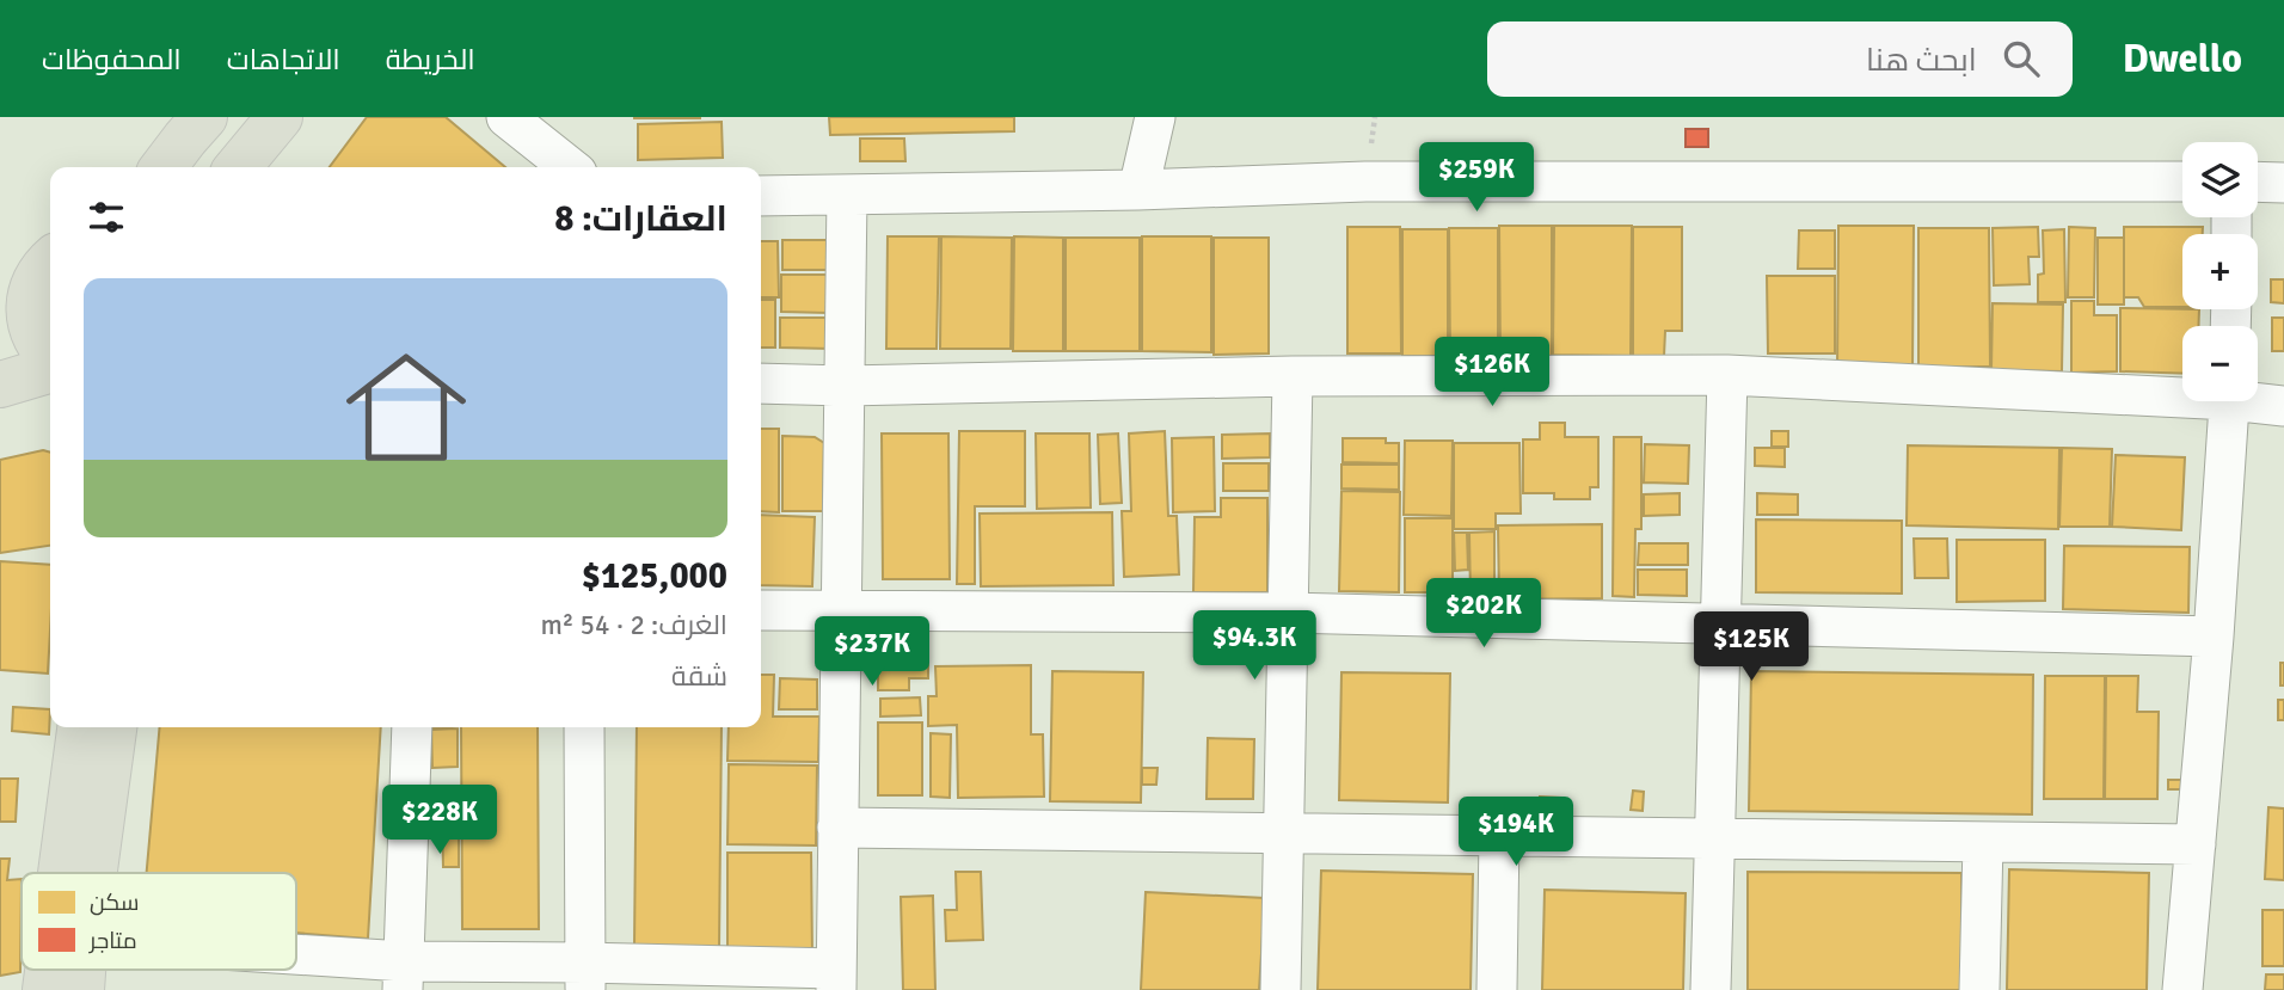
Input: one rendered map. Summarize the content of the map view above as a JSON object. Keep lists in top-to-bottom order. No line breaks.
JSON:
{"legend":["سكن","متاجر"],"page":{"header":"Dwello","search":"ابحث هنا","nav":["الخريطة","الاتجاهات","المحفوظات"],"map_buttons":["+","−"],"price":["$259K","$126K","$202K","$94.3K","$125K","$237K","$228K","$194K"],"heading":"العقارات: 8","list":[{"name":"$125,000","note":"الغرف: 2 · 54 m² · شقة"}]}}
